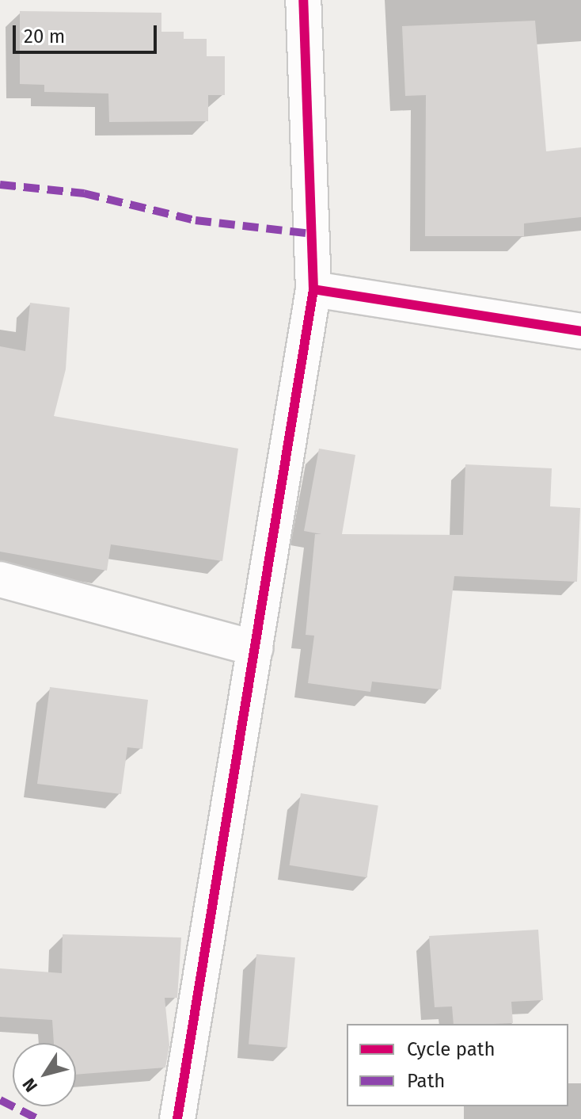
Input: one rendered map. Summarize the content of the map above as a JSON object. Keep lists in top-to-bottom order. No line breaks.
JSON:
{"legend":["Cycle path","Path"],"scale_bar":"20 m","north":"bottom left"}
